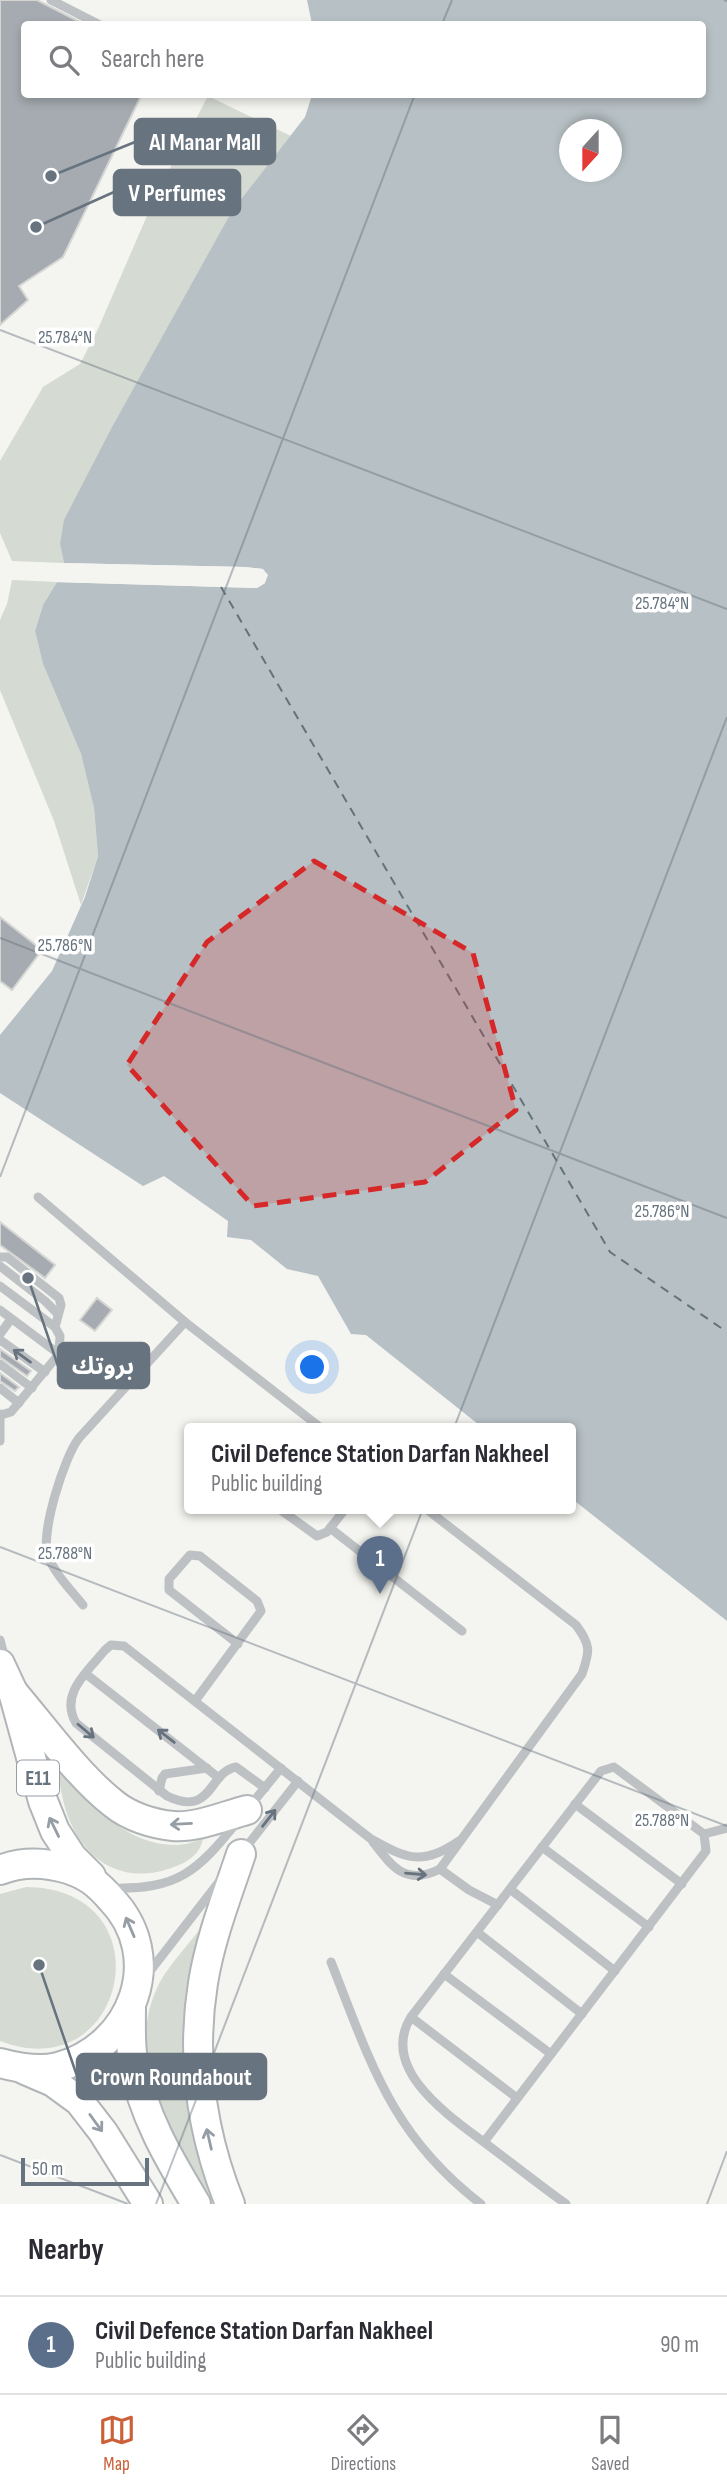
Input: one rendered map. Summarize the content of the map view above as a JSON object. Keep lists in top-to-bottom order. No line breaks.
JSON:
{"streets":{"main road":["E11"]},"places":["Al Manar Mall","V Perfumes","بروتك","Crown Roundabout"],"scale_bar":"50 m","north":"bottom","page":{"search":"Search here","popup":["Civil Defence Station Darfan Nakheel","Public building"],"pins":"1","scale":"50 m","heading":"Nearby","list":[{"mark":"1","name":"Civil Defence Station Darfan Nakheel","note":"Public building","value":"90 m"}],"nav":["Map","Directions","Saved"]},"coordinates":["25.784°N","25.786°N","25.788°N"]}
